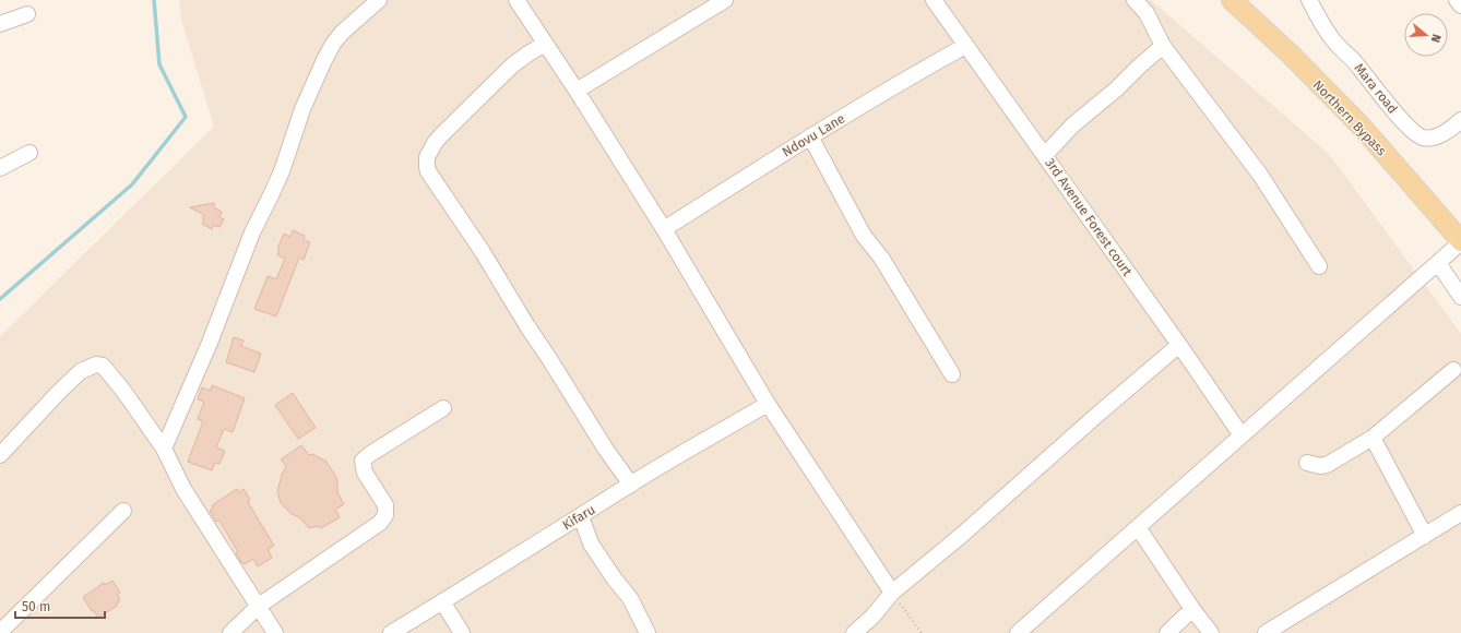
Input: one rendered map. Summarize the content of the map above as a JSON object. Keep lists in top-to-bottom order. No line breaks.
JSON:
{"streets":{"main road":["Northern Bypass"],"street":["Mara road","Ndovu Lane","3rd Avenue Forest court","Kifaru"]},"crossings":[["Ndovu Lane","3rd Avenue Forest court"]],"scale_bar":"50 m","north":"right"}
